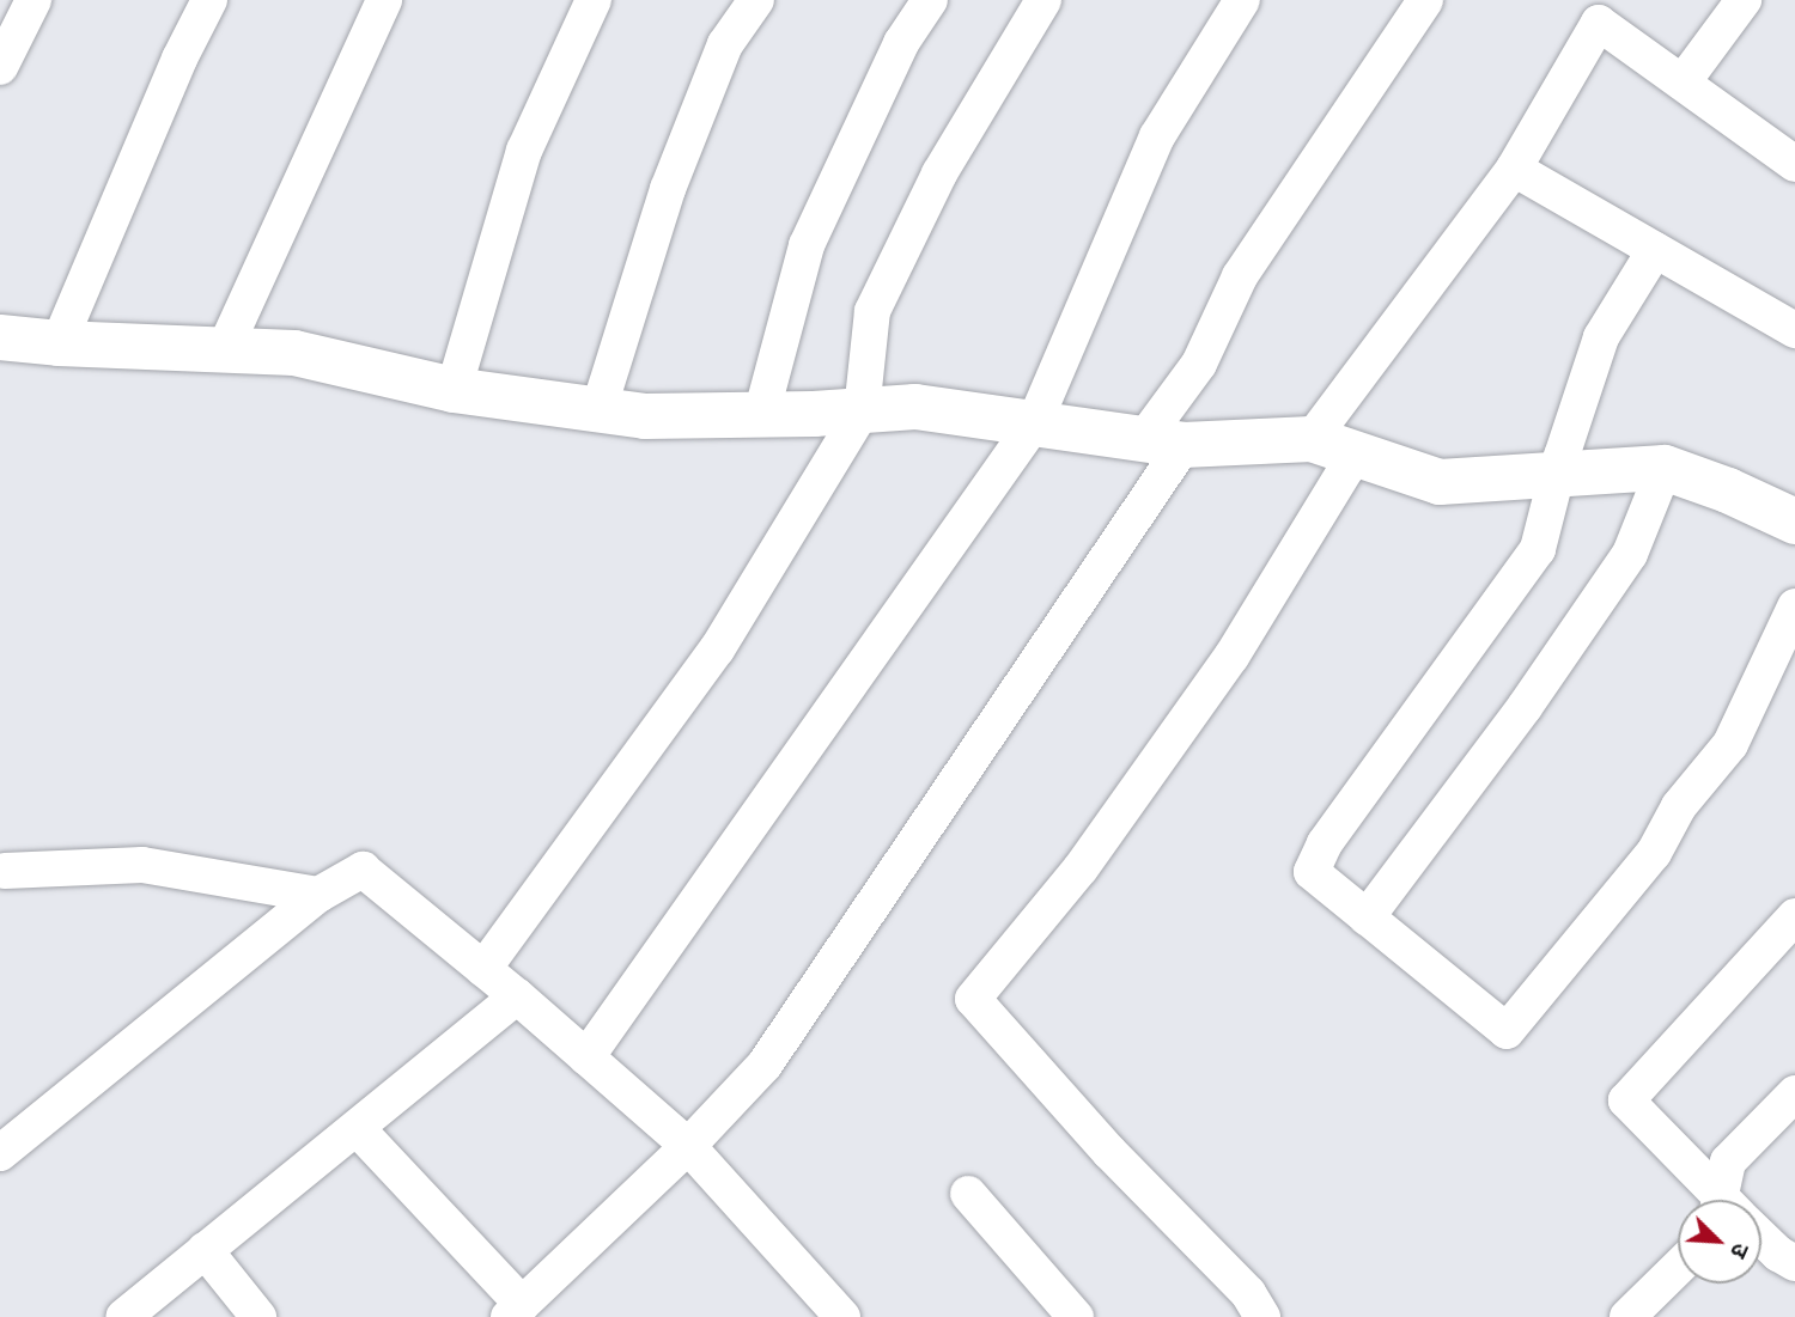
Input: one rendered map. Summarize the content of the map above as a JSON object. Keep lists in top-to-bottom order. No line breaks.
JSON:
{"north":"bottom right"}
